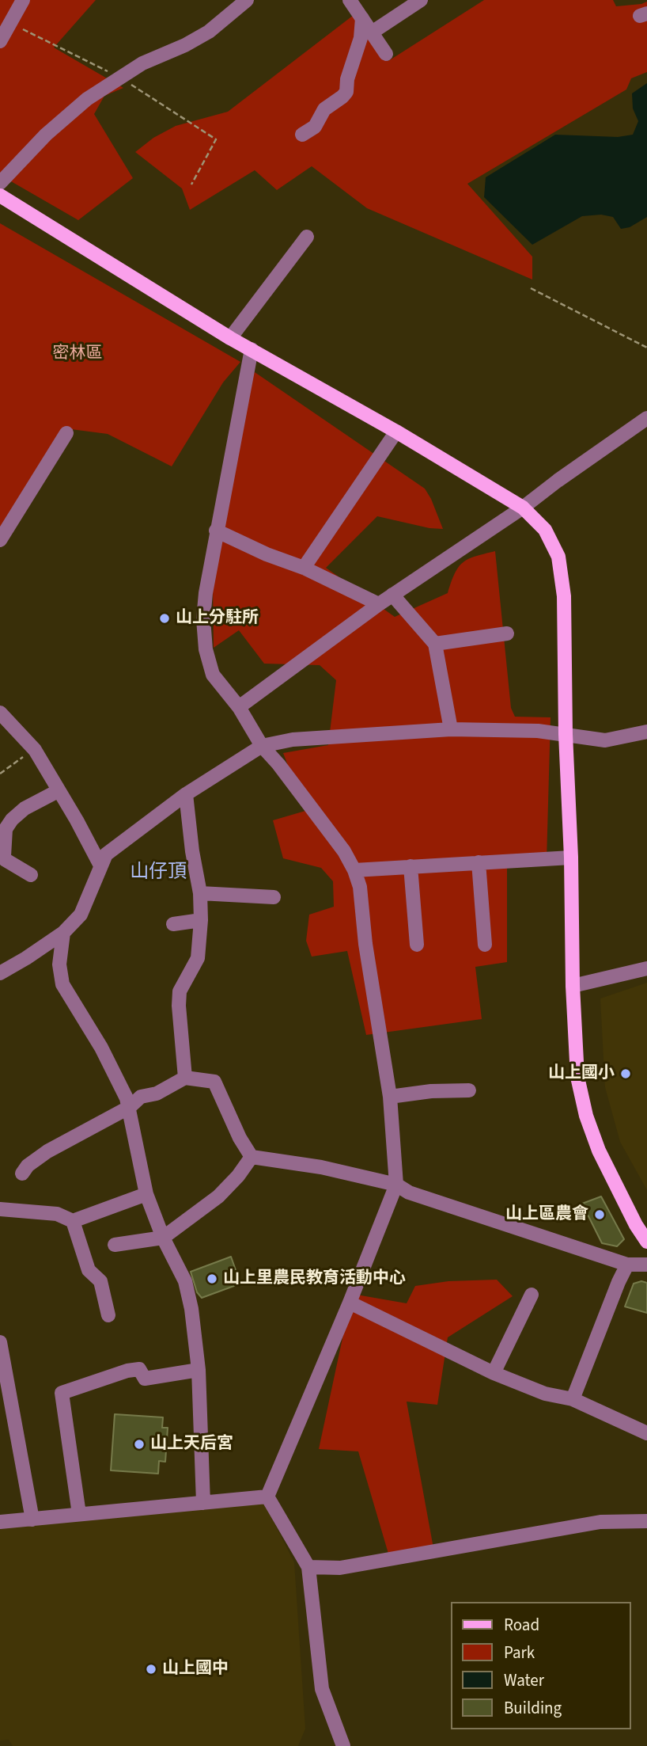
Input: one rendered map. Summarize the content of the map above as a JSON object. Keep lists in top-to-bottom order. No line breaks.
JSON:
{"districts":["山仔頂"],"parks":["密林區"],"places":["山上分駐所","山上國小","山上區農會","山上里農民教育活動中心","山上天后宮","山上國中"],"legend":["Road","Park","Water","Building"]}
